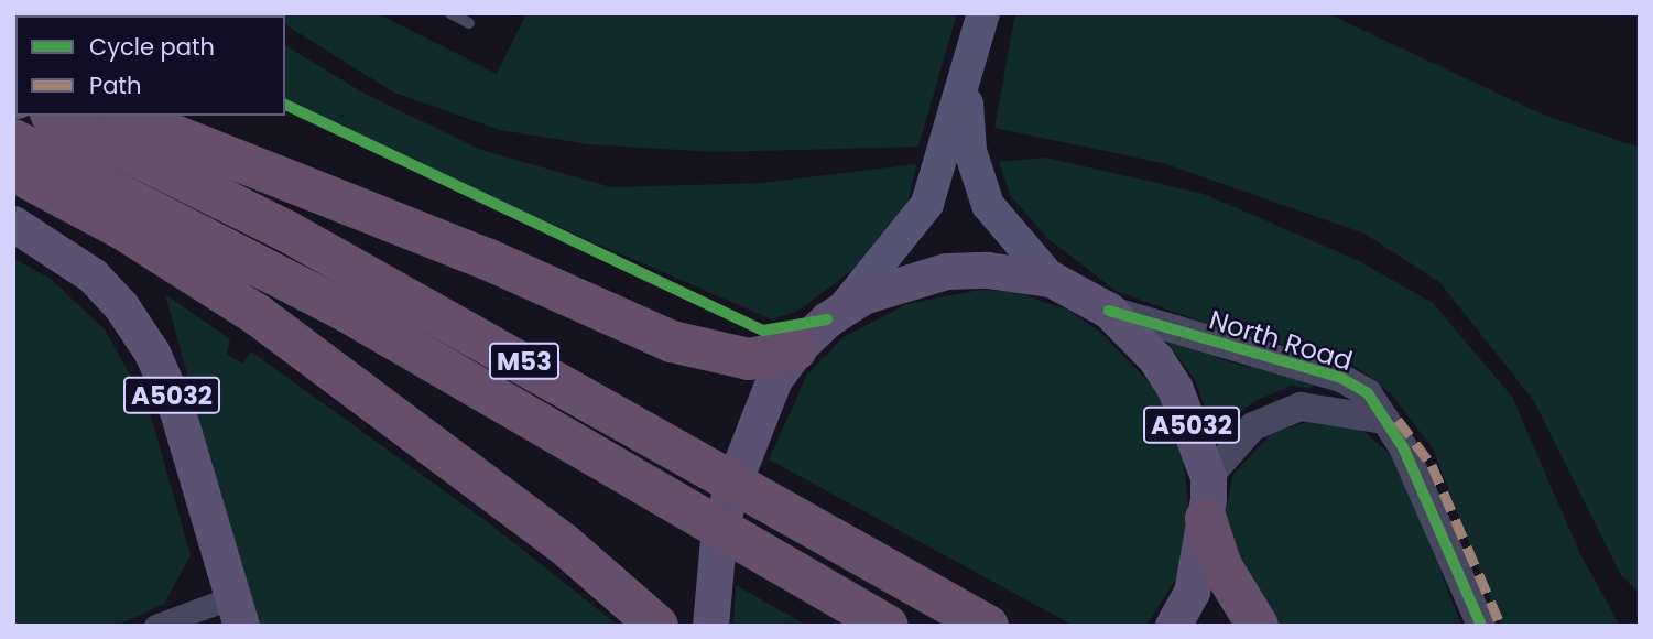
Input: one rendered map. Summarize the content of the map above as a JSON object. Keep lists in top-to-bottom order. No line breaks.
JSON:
{"streets":{"highway":["M53"],"main road":["A5032"],"street":["North Road"]},"crossings":[["North Road","A5032"]],"legend":["Cycle path","Path"]}
